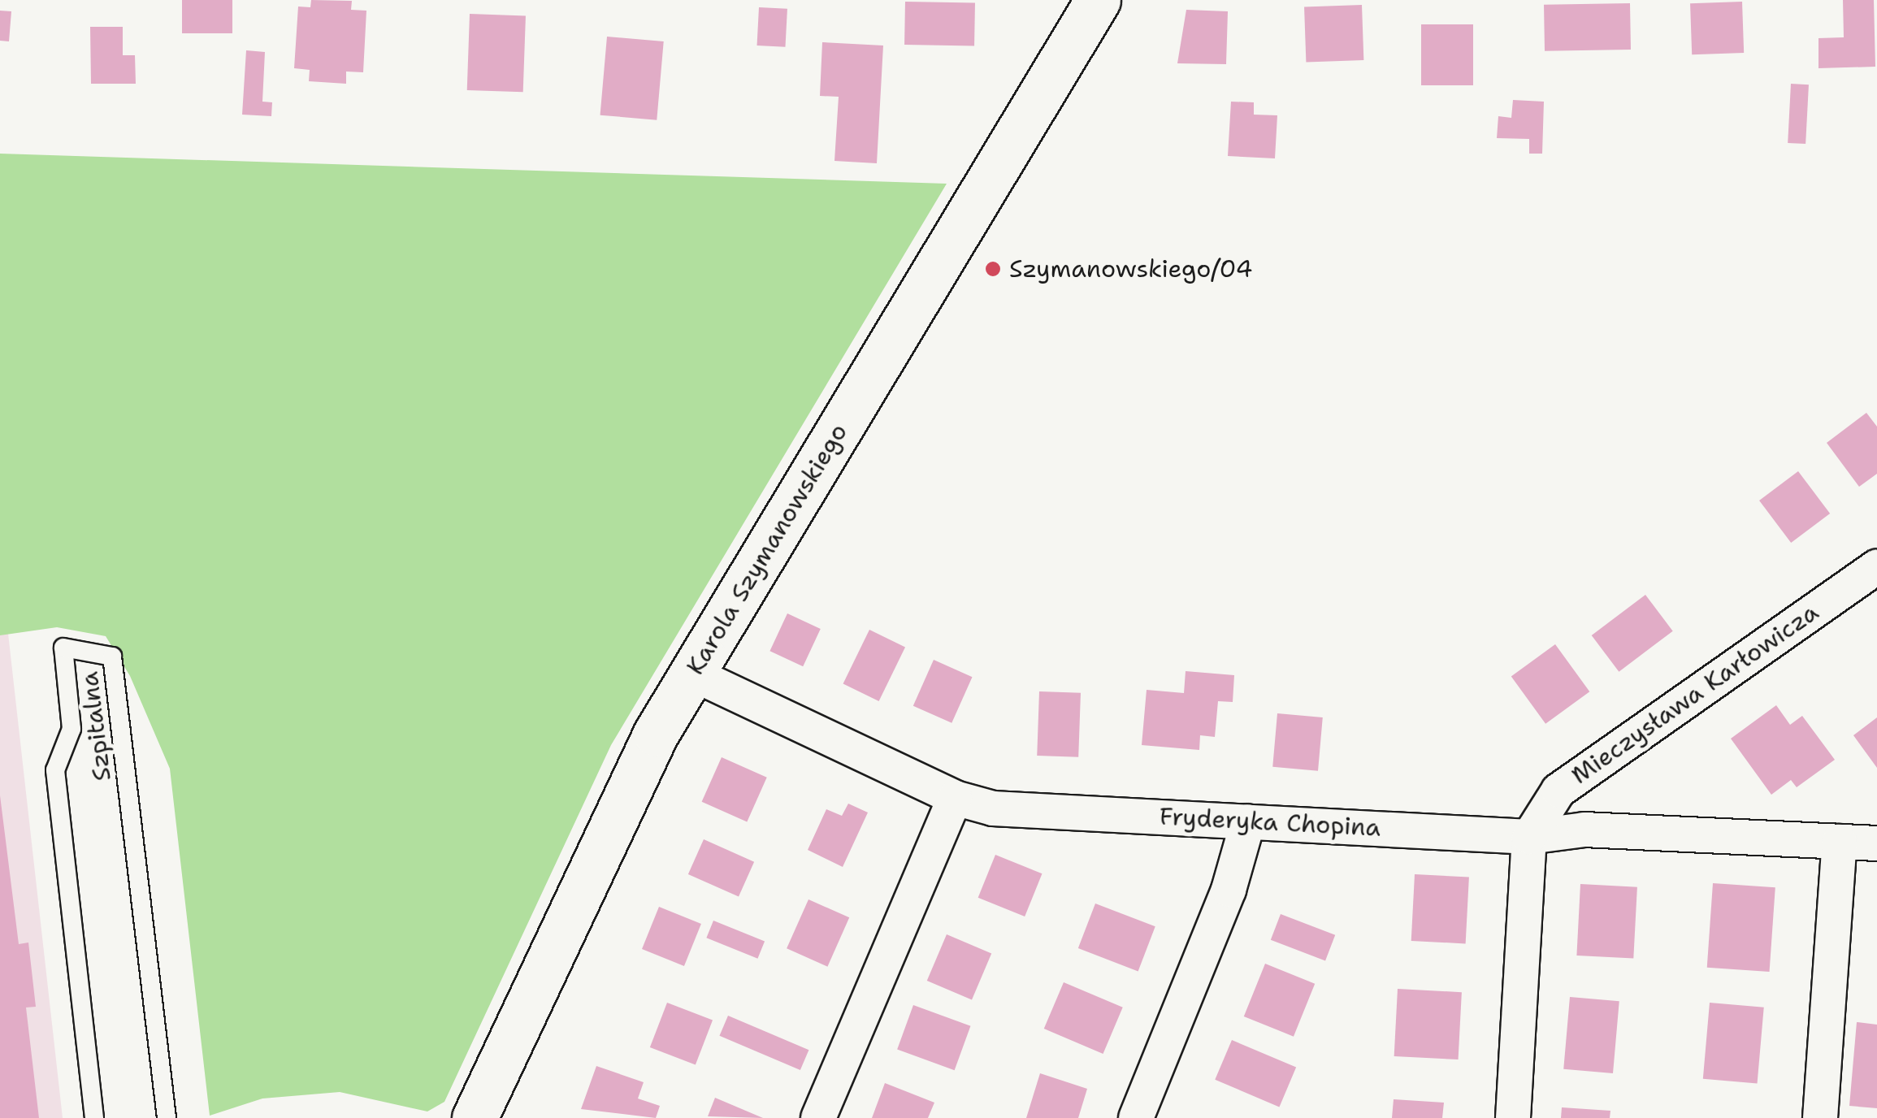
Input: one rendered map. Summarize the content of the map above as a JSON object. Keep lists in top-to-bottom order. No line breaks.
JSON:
{"streets":{"street":["Karola Szymanowskiego","Mieczysława Karłowicza","Fryderyka Chopina"],"lane":["Szpitalna"]},"crossings":[["Karola Szymanowskiego","Fryderyka Chopina"],["Mieczysława Karłowicza","Fryderyka Chopina"]],"places":["Szymanowskiego/04"]}
